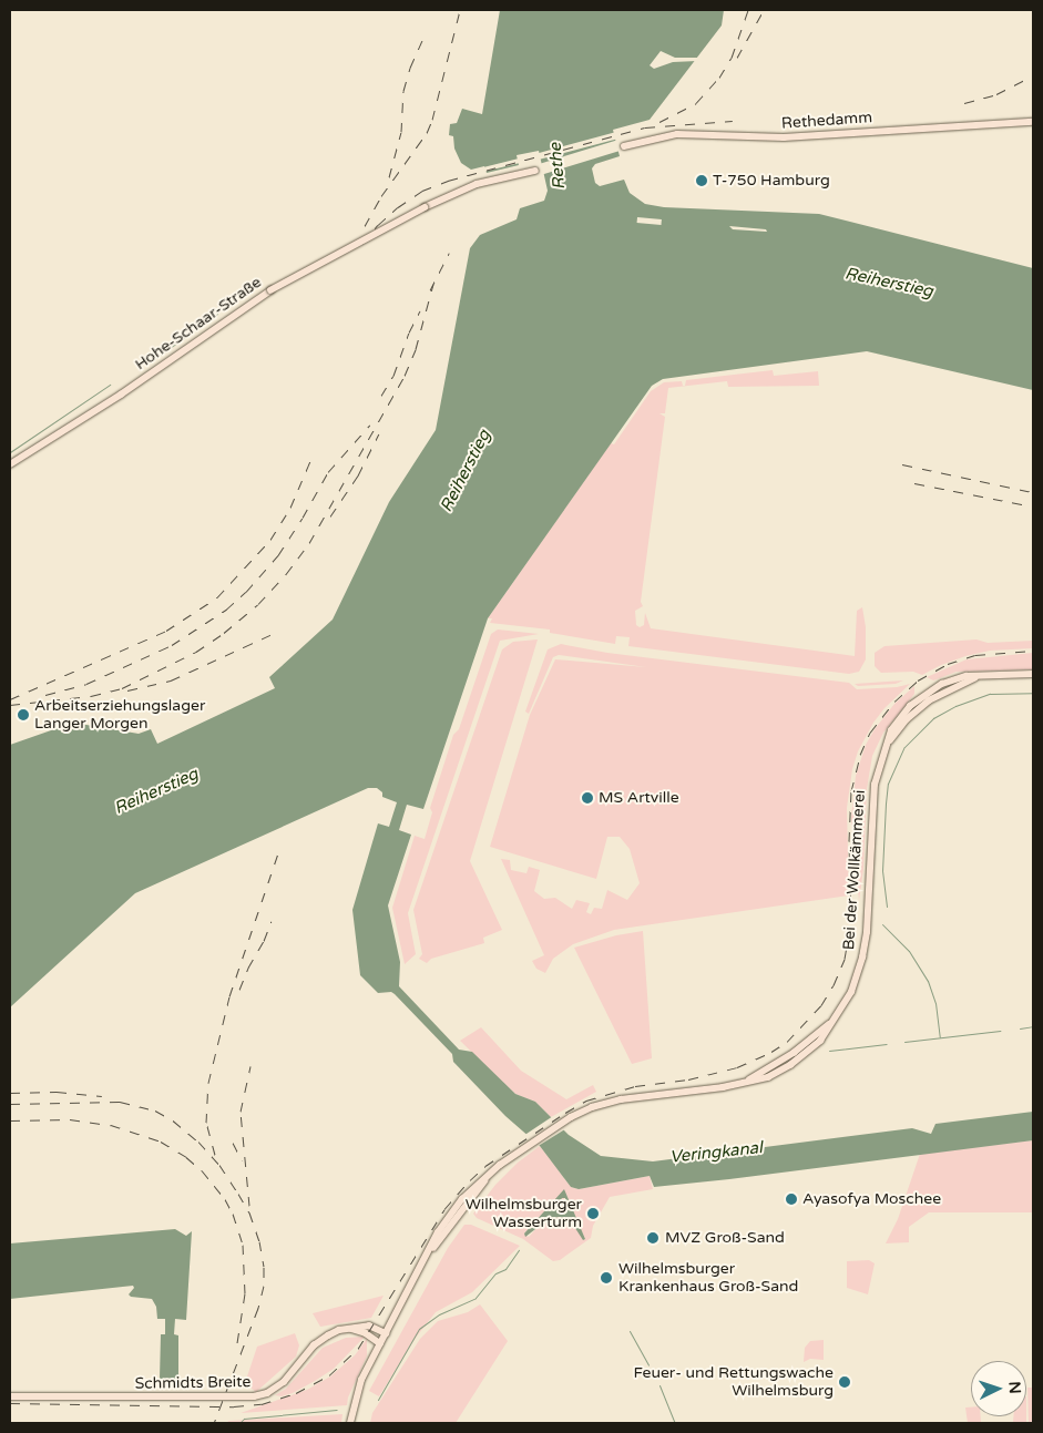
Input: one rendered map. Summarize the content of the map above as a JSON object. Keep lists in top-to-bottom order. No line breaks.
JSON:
{"streets":{"main road":["Rethedamm","Hohe-Schaar-Straße","Bei der Wollkämmerei","Schmidts Breite"]},"crossings":[["Bei der Wollkämmerei","Schmidts Breite"]],"water":["Rethe","Reiherstieg","Veringkanal"],"places":["T-750 Hamburg","Arbeitserziehungslager Langer Morgen","MS Artville","Ayasofya Moschee","Wilhelmsburger Wasserturm","MVZ Groß-Sand","Wilhelmsburger Krankenhaus Groß-Sand","Feuer- und Rettungswache Wilhelmsburg"],"north":"right"}
